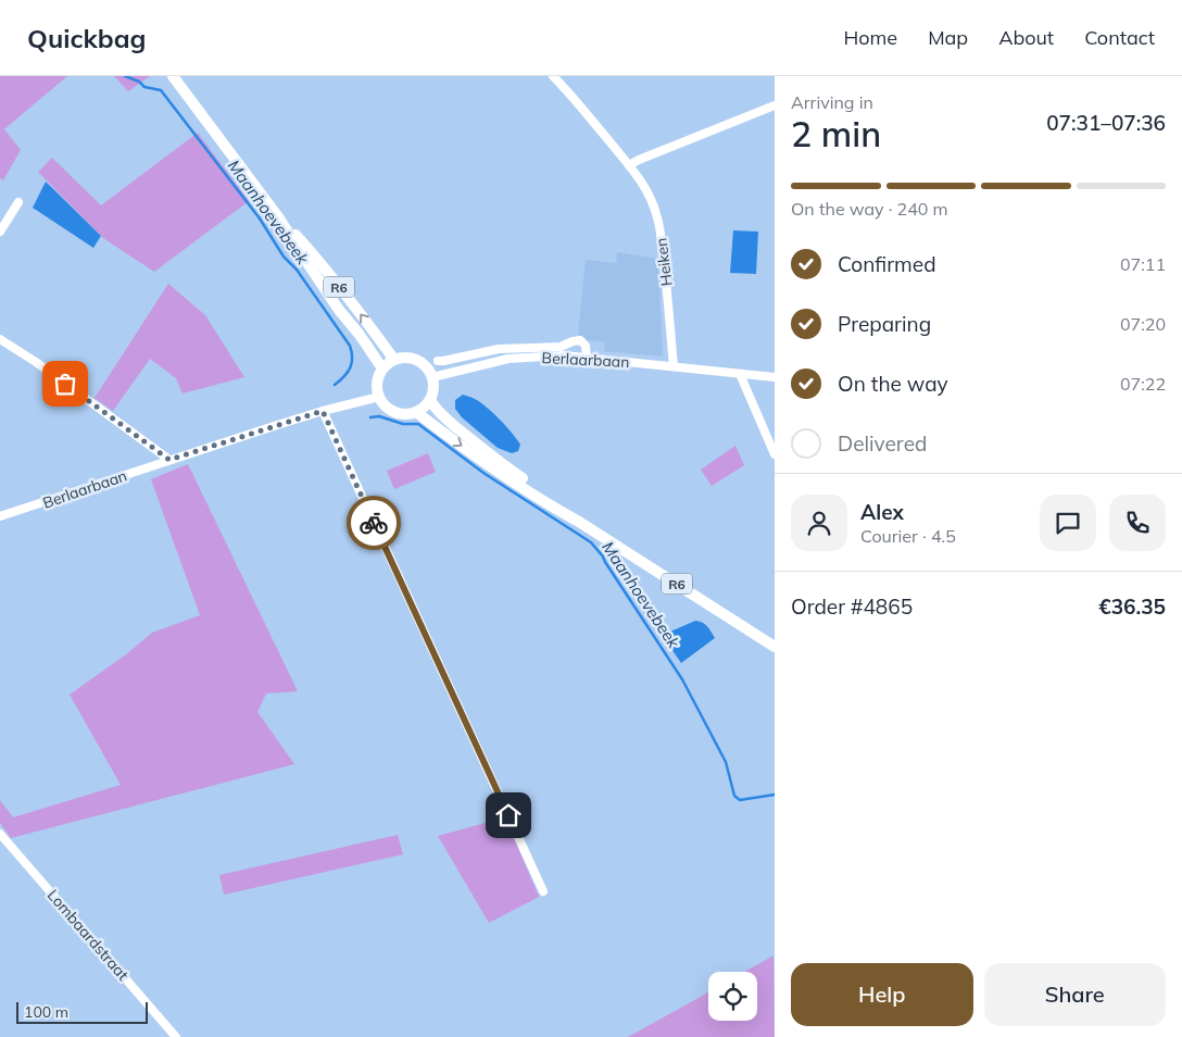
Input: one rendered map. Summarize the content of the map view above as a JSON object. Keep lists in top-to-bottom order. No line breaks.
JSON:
{"streets":{"main road":["R6"],"street":["Heiken","Berlaarbaan","Lombaardstraat"]},"crossings":[["Heiken","Berlaarbaan"],["R6","Berlaarbaan"]],"water":["Maanhoevebeek"],"scale_bar":"100 m","page":{"header":"Quickbag","nav":["Home","Map","About","Contact"],"heading":["2 min","Arriving in","07:31–07:36"],"panel":["Alex","Courier · 4.5","Order #4865","€36.35"],"bar":"On the way · 240 m","list":[["Confirmed","07:11"],["Preparing","07:20"],["On the way","07:22"],"Delivered"],"buttons":["Help","Share"],"scale":"100 m"}}
